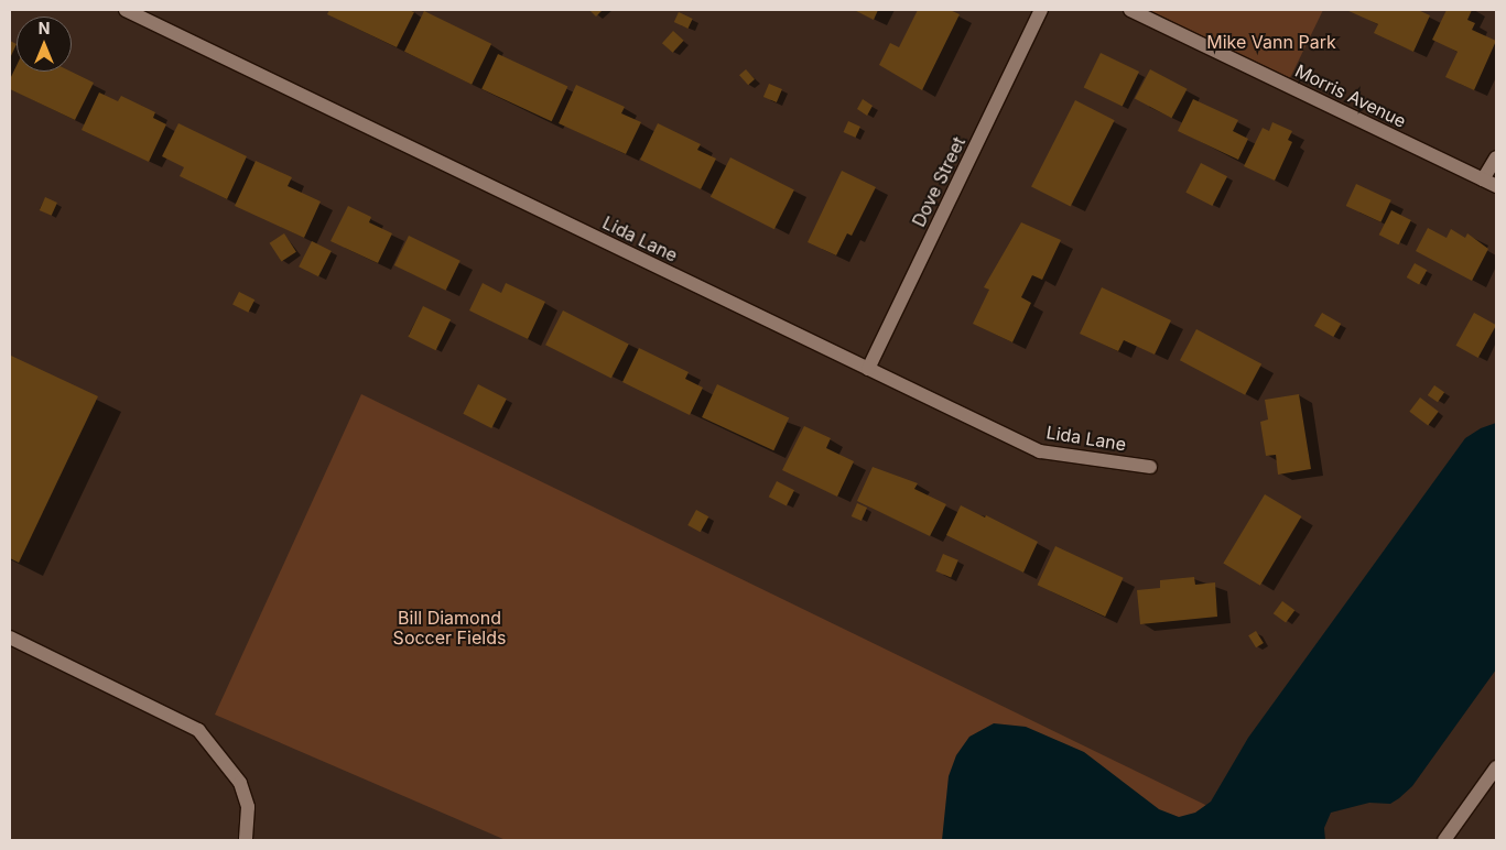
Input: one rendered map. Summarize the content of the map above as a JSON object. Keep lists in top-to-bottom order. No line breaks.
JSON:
{"streets":{"street":["Morris Avenue","Dove Street","Lida Lane"]},"crossings":[["Dove Street","Lida Lane"]],"parks":["Mike Vann Park","Bill Diamond Soccer Fields"],"north":"top"}
